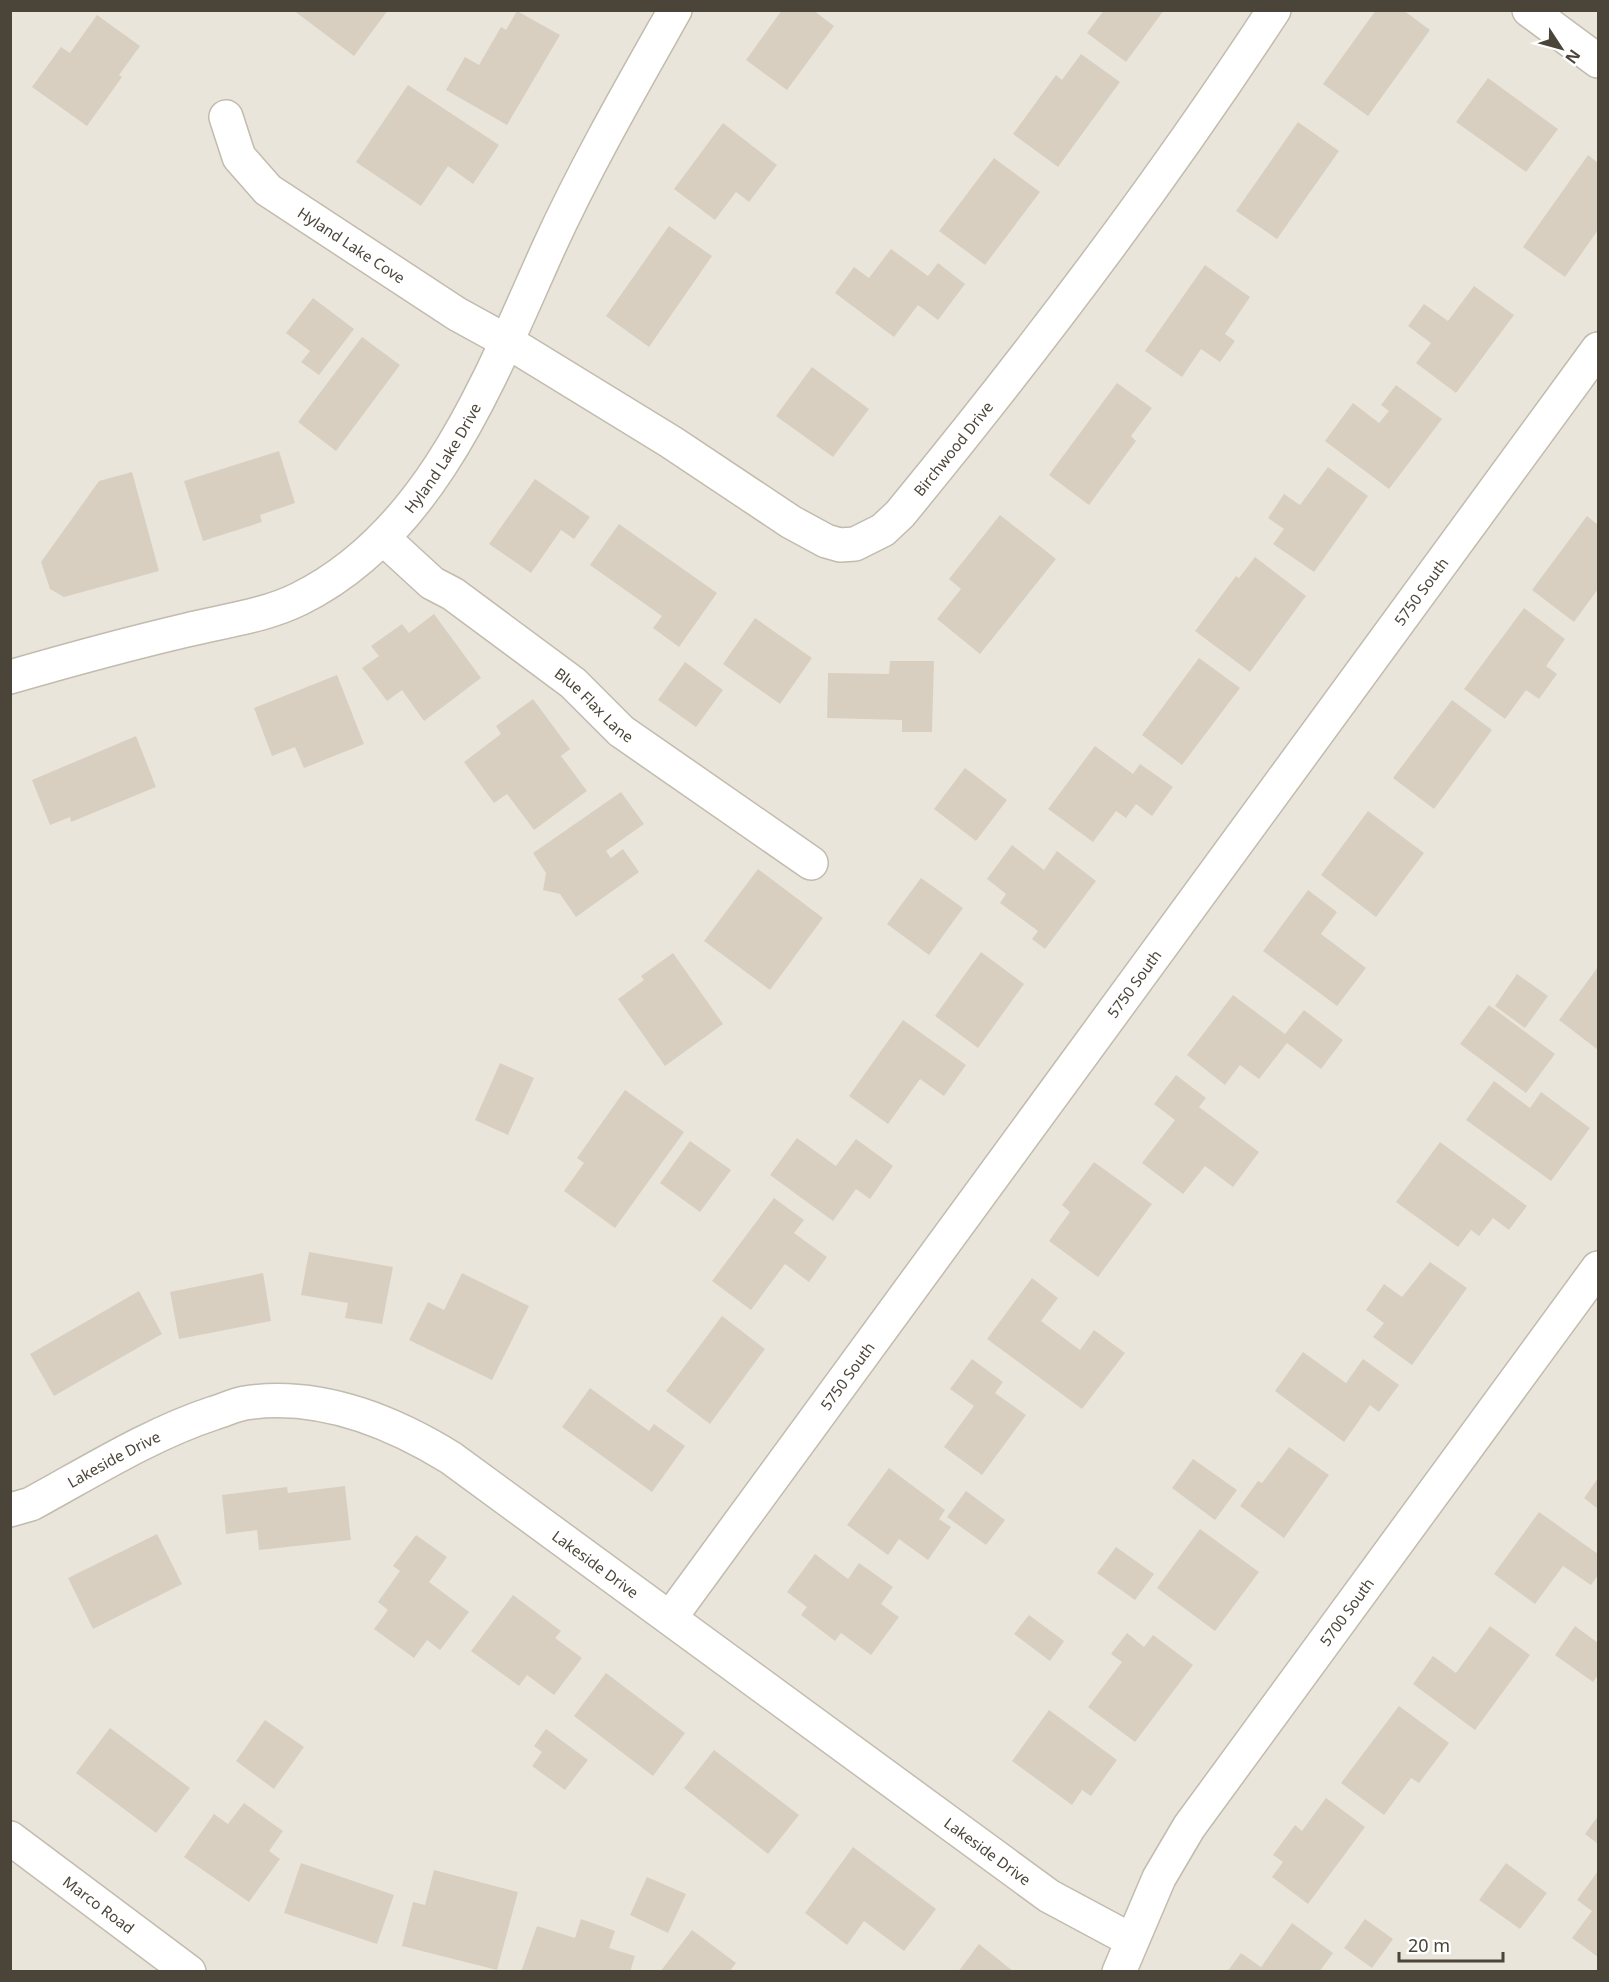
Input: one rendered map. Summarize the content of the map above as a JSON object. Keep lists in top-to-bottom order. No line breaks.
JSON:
{"streets":{"street":["Hyland Lake Cove","Birchwood Drive","Hyland Lake Drive","5750 South","Blue Flax Lane","Lakeside Drive","5700 South","Marco Road"]},"crossings":[["Hyland Lake Cove","Birchwood Drive"],["Hyland Lake Cove","Hyland Lake Drive"],["Birchwood Drive","Hyland Lake Drive"],["Hyland Lake Drive","Blue Flax Lane"],["5750 South","Lakeside Drive"],["Lakeside Drive","5700 South"]],"scale_bar":"20 m","north":"bottom right"}
